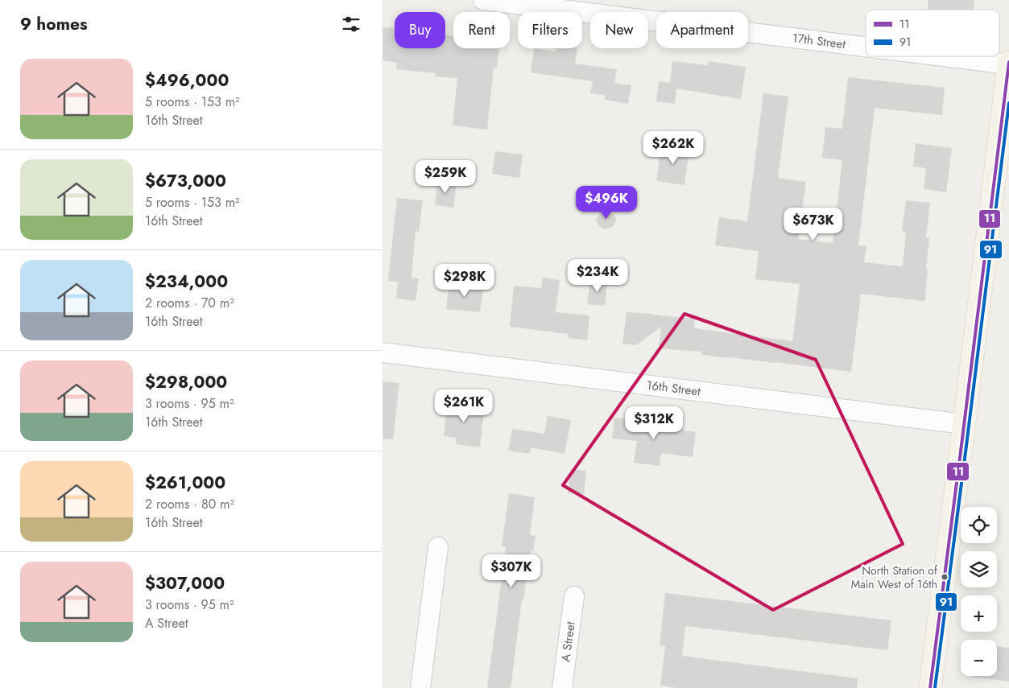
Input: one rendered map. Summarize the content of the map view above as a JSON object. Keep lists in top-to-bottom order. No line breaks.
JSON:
{"streets":{"street":["17th Street","16th Street","A Street"]},"places":["North Station of Main West of 16th"],"lines":["transit line 11","transit line 91"],"legend":["11","91"],"page":{"heading":"9 homes","chip":["Buy","Rent","Filters","New","Apartment"],"list":[{"name":"$496,000","note":"5 rooms · 153 m² · 16th Street"},{"name":"$673,000","note":"5 rooms · 153 m² · 16th Street"},{"name":"$234,000","note":"2 rooms · 70 m² · 16th Street"},{"name":"$298,000","note":"3 rooms · 95 m² · 16th Street"},{"name":"$261,000","note":"2 rooms · 80 m² · 16th Street"},{"name":"$307,000","note":"3 rooms · 95 m² · A Street"}],"price":["$262K","$259K","$496K","$673K","$234K","$298K","$261K","$312K","$307K"],"map_buttons":["+","−"]}}
